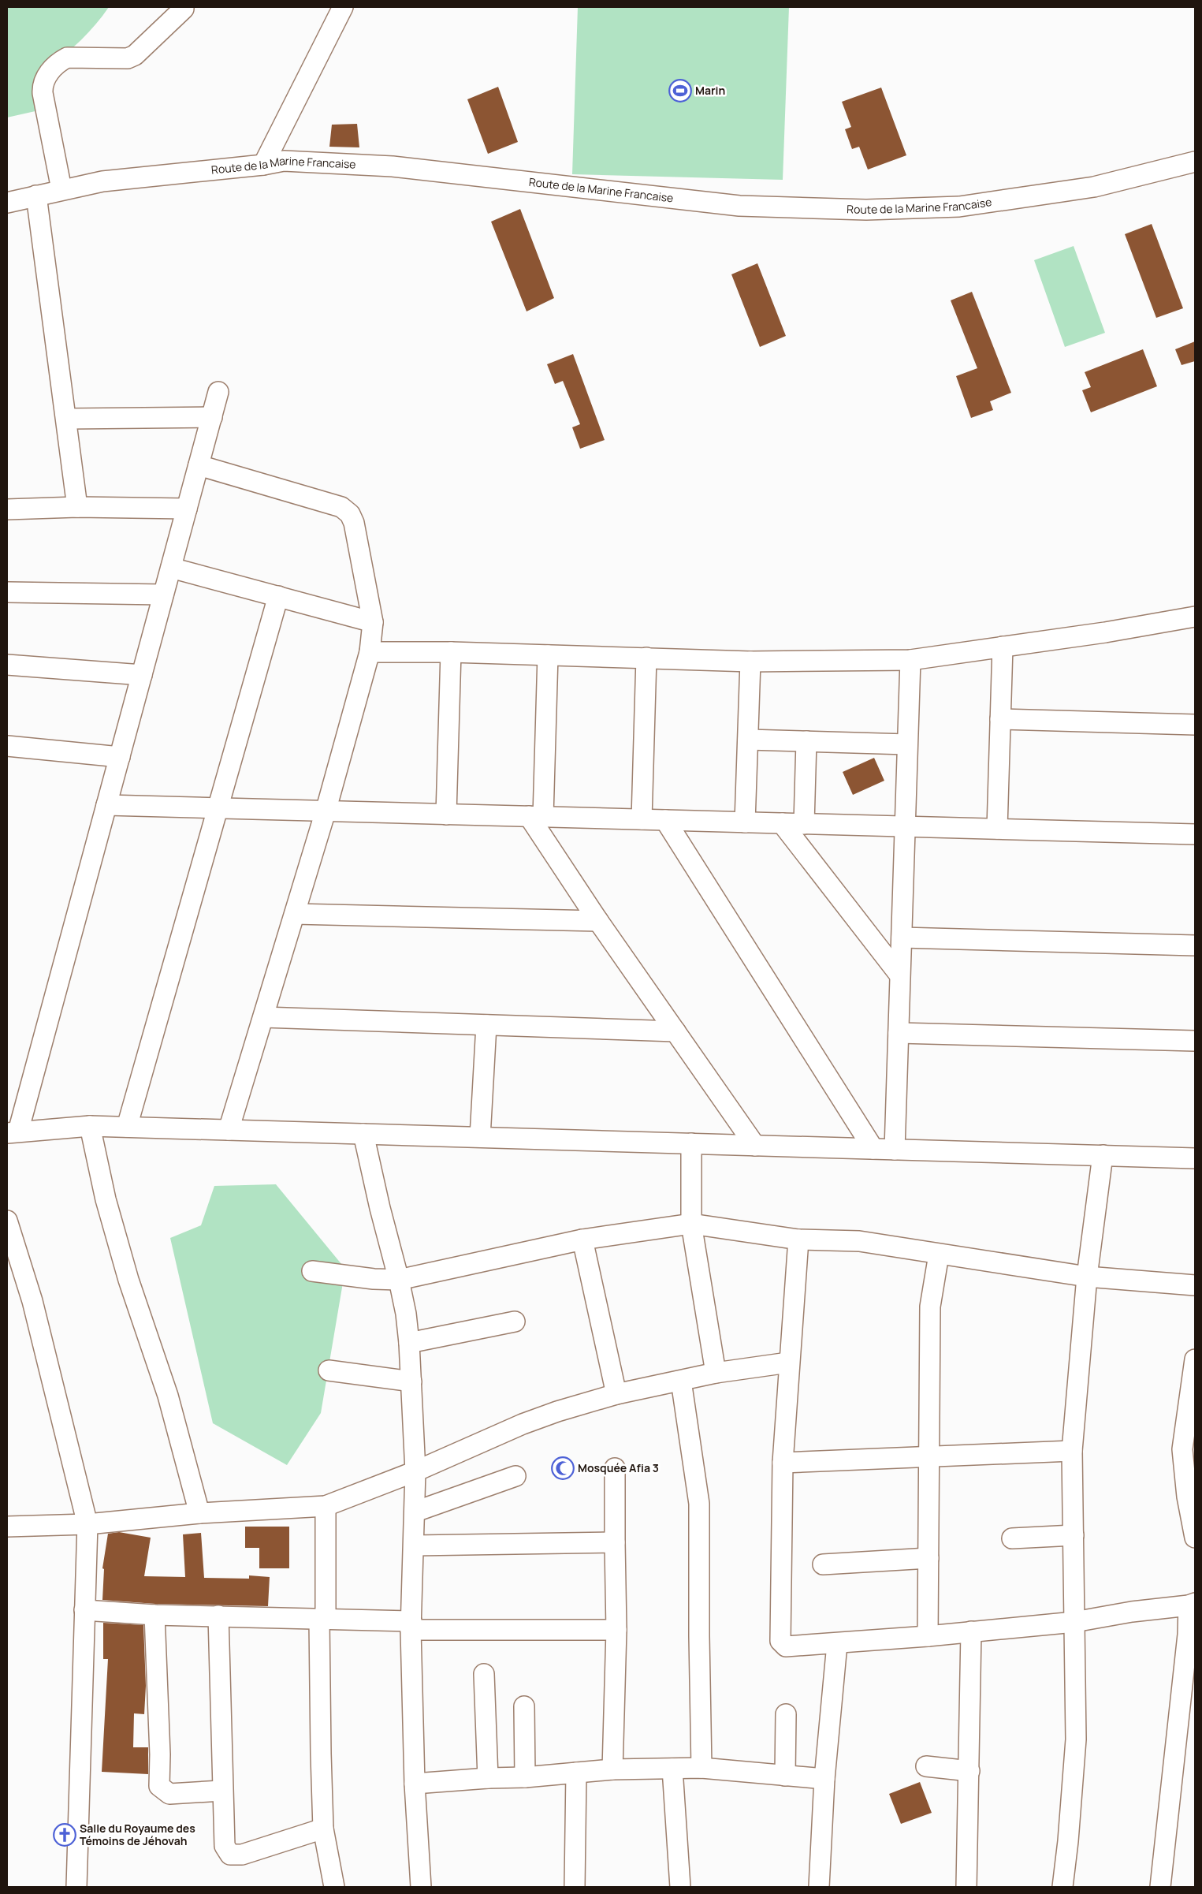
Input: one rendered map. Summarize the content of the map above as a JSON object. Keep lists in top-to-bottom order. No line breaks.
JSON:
{"streets":{"street":["Route de la Marine Francaise"]},"places":{"sports":["Marin"],"mosque":["Mosquée Afia 3"],"church":["Salle du Royaume des Témoins de Jéhovah"]}}
